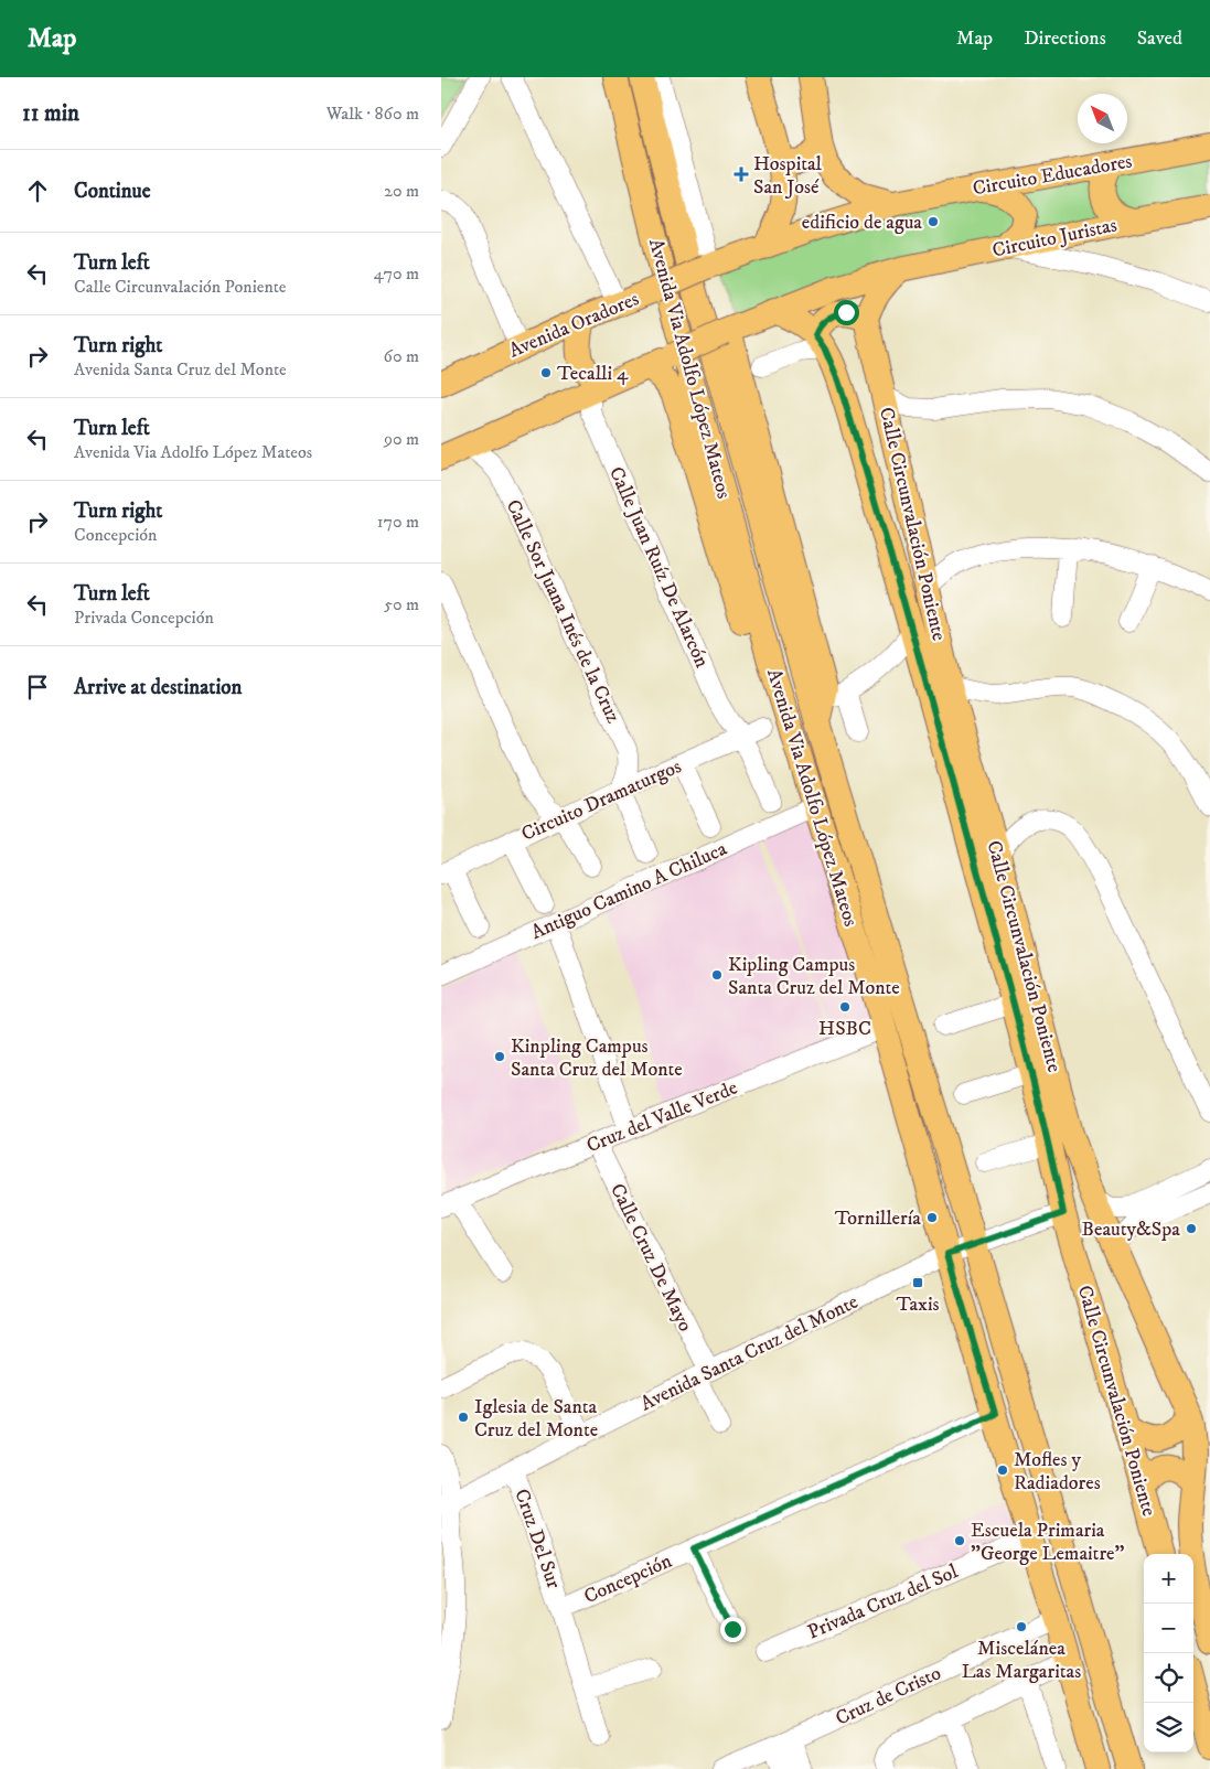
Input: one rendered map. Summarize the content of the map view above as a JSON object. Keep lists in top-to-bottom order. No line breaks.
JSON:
{"streets":{"main road":["Circuito Educadores","Circuito Juristas","Avenida Oradores","Avenida Via Adolfo López Mateos","Calle Circunvalación Poniente"],"street":["Calle Juan Ruíz De Alarcón","Calle Sor Juana Inés de la Cruz","Circuito Dramaturgos","Antiguo Camino A Chiluca","Cruz del Valle Verde","Calle Cruz De Mayo","Avenida Santa Cruz del Monte","Cruz Del Sur","Concepción","Privada Cruz del Sol","Cruz de Cristo"]},"crossings":[["Circuito Educadores","Avenida Oradores"],["Avenida Via Adolfo López Mateos","Antiguo Camino A Chiluca"],["Avenida Via Adolfo López Mateos","Cruz del Valle Verde"],["Avenida Via Adolfo López Mateos","Avenida Santa Cruz del Monte"],["Avenida Via Adolfo López Mateos","Concepción"],["Avenida Via Adolfo López Mateos","Privada Cruz del Sol"],["Avenida Via Adolfo López Mateos","Cruz de Cristo"],["Calle Circunvalación Poniente","Avenida Santa Cruz del Monte"],["Calle Juan Ruíz De Alarcón","Circuito Dramaturgos"],["Calle Sor Juana Inés de la Cruz","Circuito Dramaturgos"],["Cruz del Valle Verde","Calle Cruz De Mayo"],["Calle Cruz De Mayo","Avenida Santa Cruz del Monte"],["Avenida Santa Cruz del Monte","Cruz Del Sur"],["Cruz Del Sur","Concepción"]],"places":{"health":["Hospital San José"],"other":["edificio de agua","Tecalli 4","Kipling Campus Santa Cruz del Monte","HSBC","Kinpling Campus Santa Cruz del Monte","Tornillería","Beauty&Spa","Iglesia de Santa Cruz del Monte","Mofles y Radiadores","Escuela Primaria \"George Lemaitre\"","Miscelánea Las Margaritas"],"transit":["Taxis"]},"north":"top left","page":{"header":"Map","nav":["Map","Directions","Saved"],"heading":["11 min","Walk · 860 m"],"list":[["Continue","20 m"],["Turn left","Calle Circunvalación Poniente","470 m"],["Turn right","Avenida Santa Cruz del Monte","60 m"],["Turn left","Avenida Via Adolfo López Mateos","90 m"],["Turn right","Concepción","170 m"],["Turn left","Privada Concepción","50 m"],"Arrive at destination"],"map_buttons":["+","−"]}}
